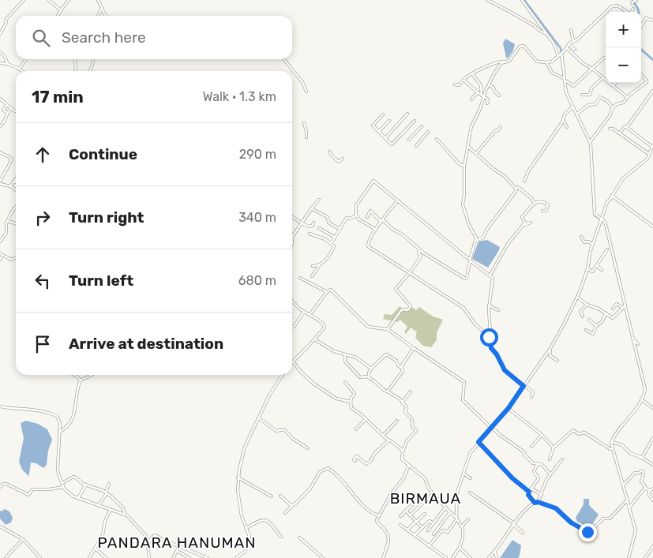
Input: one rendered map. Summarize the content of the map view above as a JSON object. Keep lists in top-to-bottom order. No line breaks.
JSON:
{"districts":["BIRMAUA","PANDARA HANUMAN"],"page":{"map_buttons":["+","−"],"search":"Search here","heading":["17 min","Walk · 1.3 km"],"list":[["Continue","290 m"],["Turn right","340 m"],["Turn left","680 m"],"Arrive at destination"]}}
